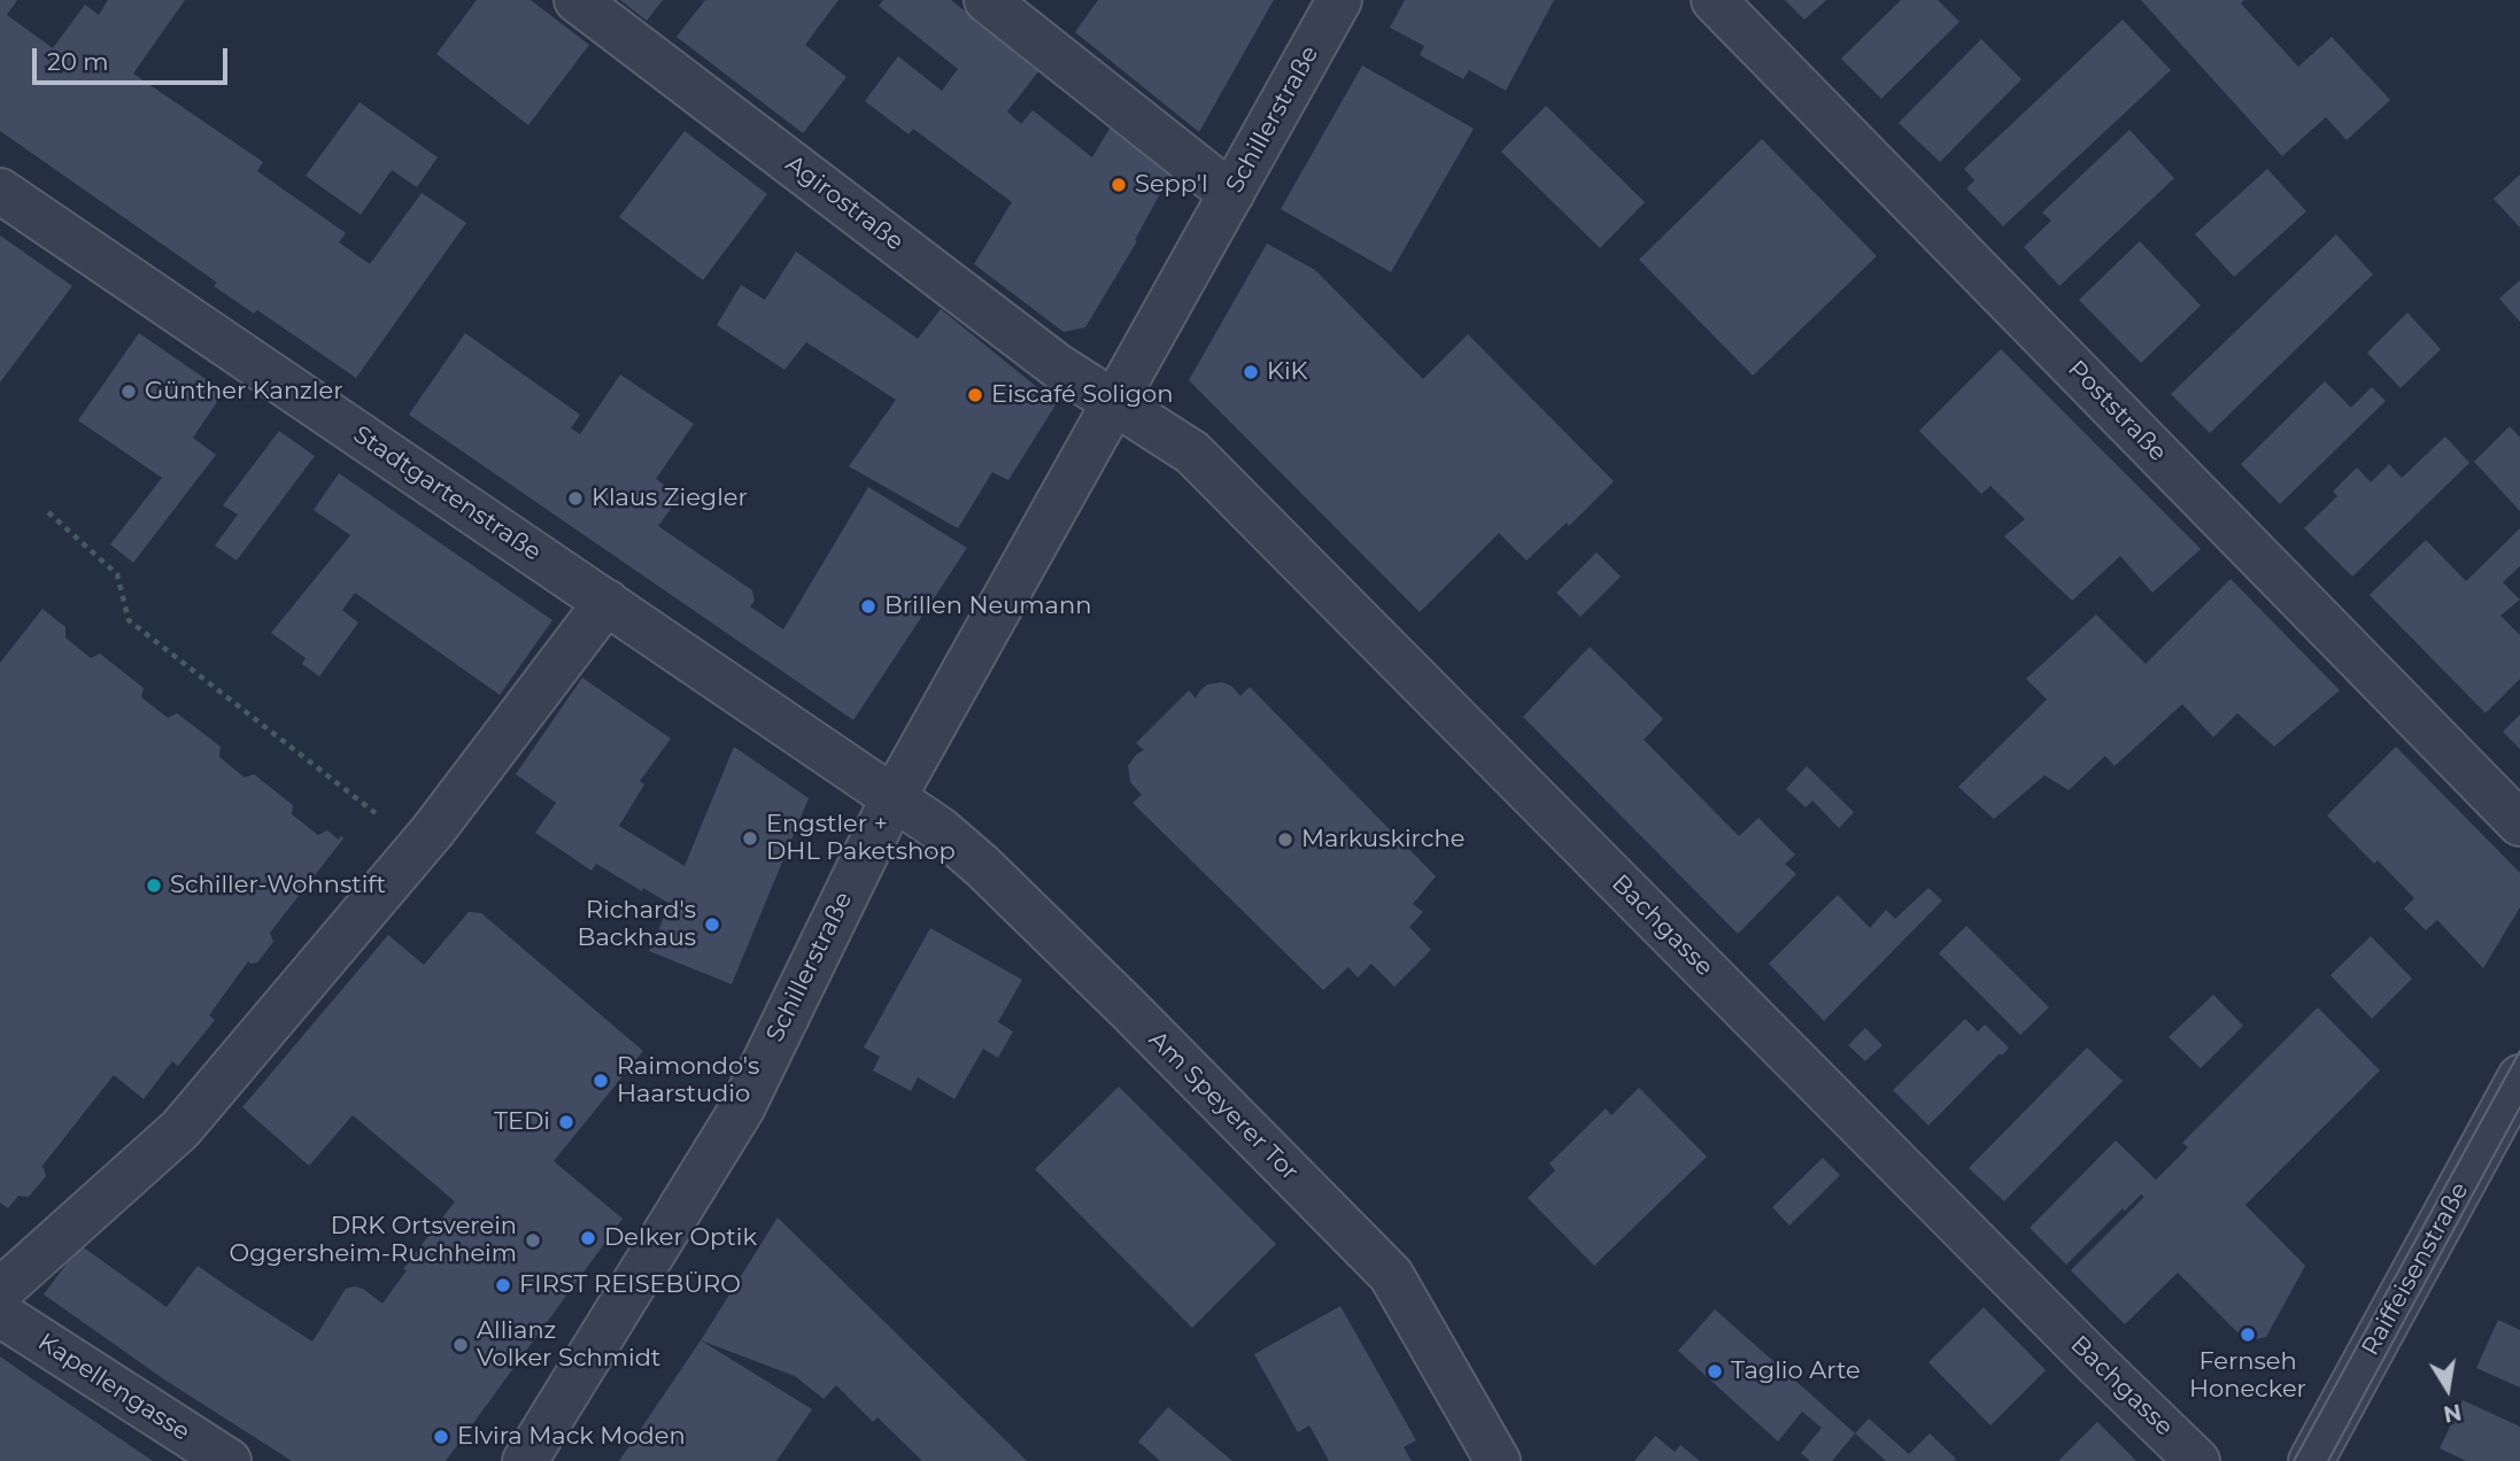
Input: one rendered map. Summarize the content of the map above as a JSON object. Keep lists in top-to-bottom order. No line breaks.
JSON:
{"streets":{"street":["Schillerstraße","Agirostraße","Poststraße","Stadtgartenstraße","Bachgasse","Am Speyerer Tor","Raiffeisenstraße","Kapellengasse"]},"crossings":[["Schillerstraße","Agirostraße"],["Schillerstraße","Stadtgartenstraße"],["Schillerstraße","Bachgasse"],["Schillerstraße","Am Speyerer Tor"],["Agirostraße","Bachgasse"],["Stadtgartenstraße","Am Speyerer Tor"]],"places":["Sepp'l","KiK","Günther Kanzler","Eiscafé Soligon","Klaus Ziegler","Brillen Neumann","Engstler + DHL Paketshop","Markuskirche","Schiller-Wohnstift","Richard's Backhaus","Raimondo's Haarstudio","TEDi","Delker Optik","DRK Ortsverein Oggersheim-Ruchheim","FIRST REISEBÜRO","Fernseh Honecker","Allianz Volker Schmidt","Taglio Arte","Elvira Mack Moden"],"scale_bar":"20 m","north":"bottom"}
